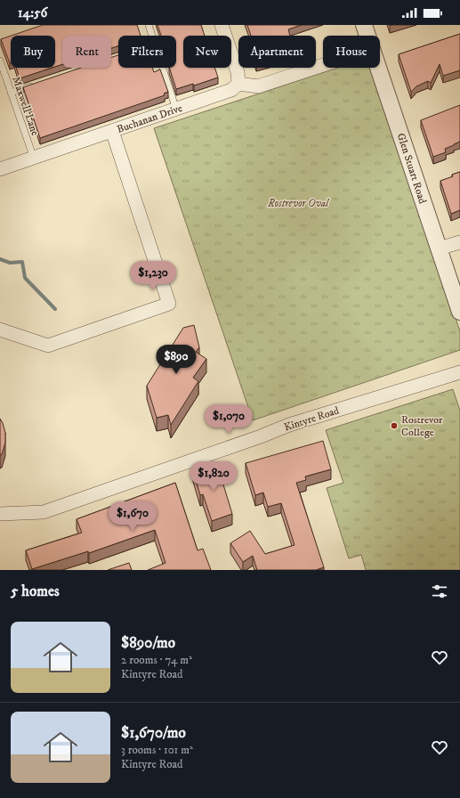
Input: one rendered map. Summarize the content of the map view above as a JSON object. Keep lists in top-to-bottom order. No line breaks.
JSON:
{"streets":{"street":["Buchanan Drive","Glen Stuart Road","Kintyre Road"],"lane":["Maxwell Lane"]},"crossings":[["Maxwell Lane","Buchanan Drive"]],"parks":["Rostrevor Oval"],"places":["Rostrevor College"],"page":{"status":"14:56","chip":["Buy","Rent","Filters","New","Apartment","House"],"price":["$1,230","$890","$1,070","$1,820","$1,670"],"heading":"5 homes","list":[{"name":"$890/mo","note":"2 rooms · 74 m² · Kintyre Road"},{"name":"$1,670/mo","note":"3 rooms · 101 m² · Kintyre Road"}]}}
